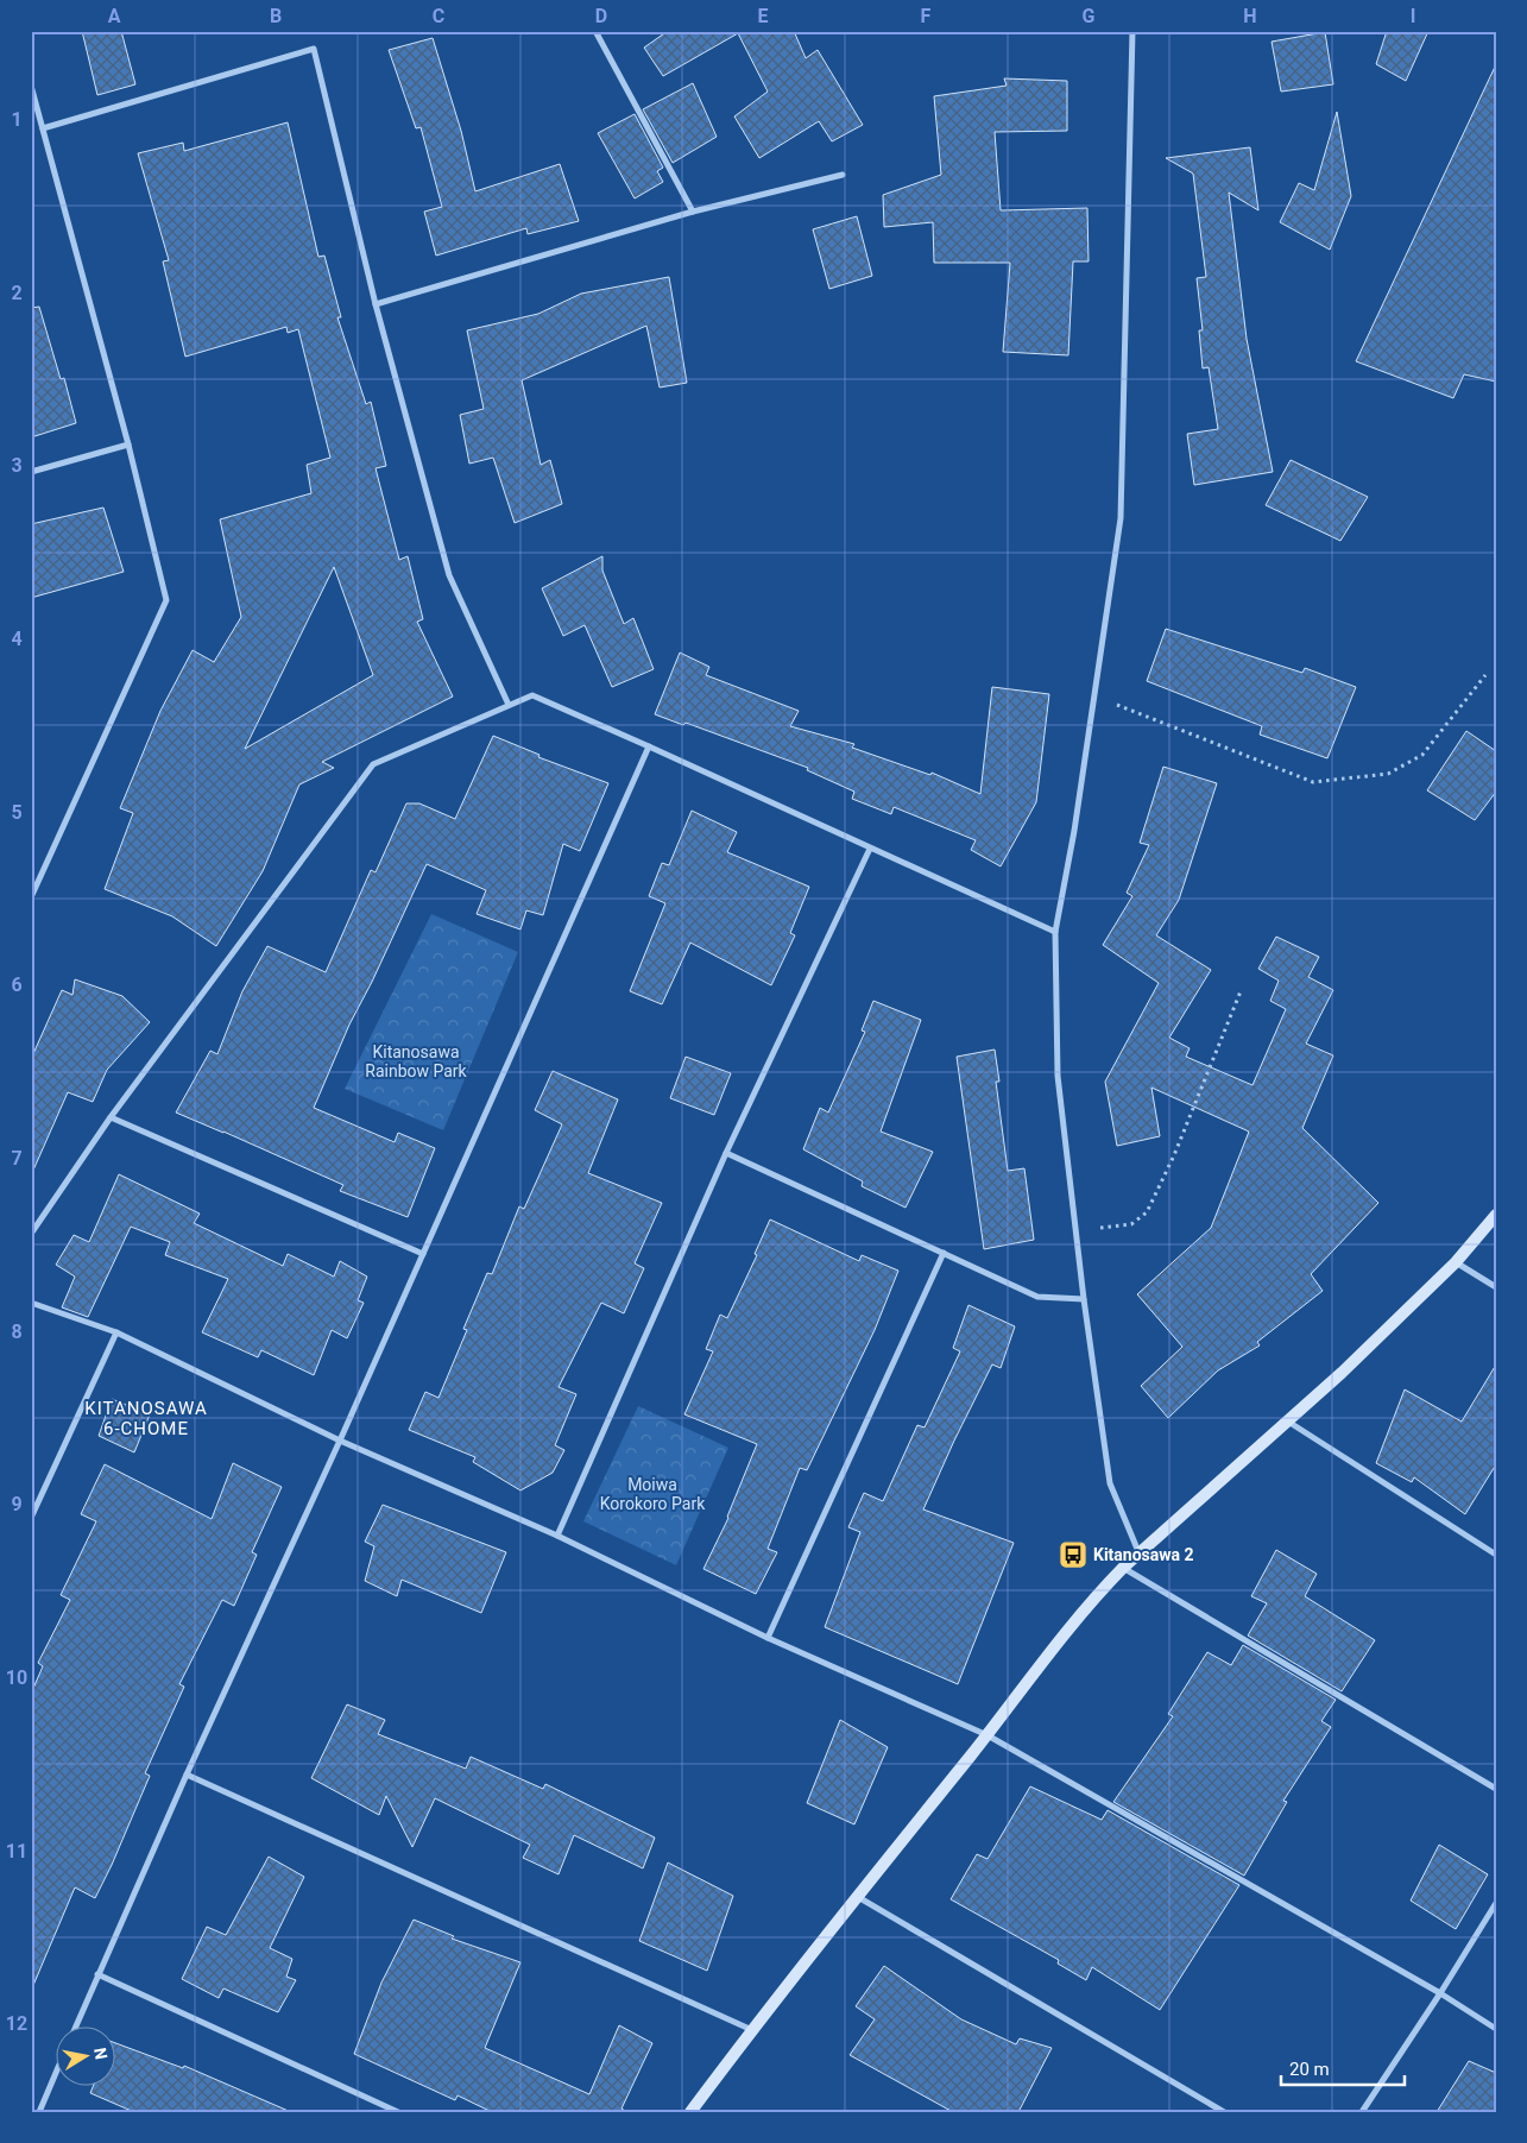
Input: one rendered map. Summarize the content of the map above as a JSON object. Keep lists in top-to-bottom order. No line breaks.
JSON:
{"districts":["KITANOSAWA 6-CHOME"],"parks":["Kitanosawa Rainbow Park","Moiwa Korokoro Park"],"places":{"bus stop":["Kitanosawa 2"]},"scale_bar":"20 m","north":"right","grid":{"columns":["A","B","C","D","E","F","G","H","I"],"rows":["1","2","3","4","5","6","7","8","9","10","11","12"]}}
